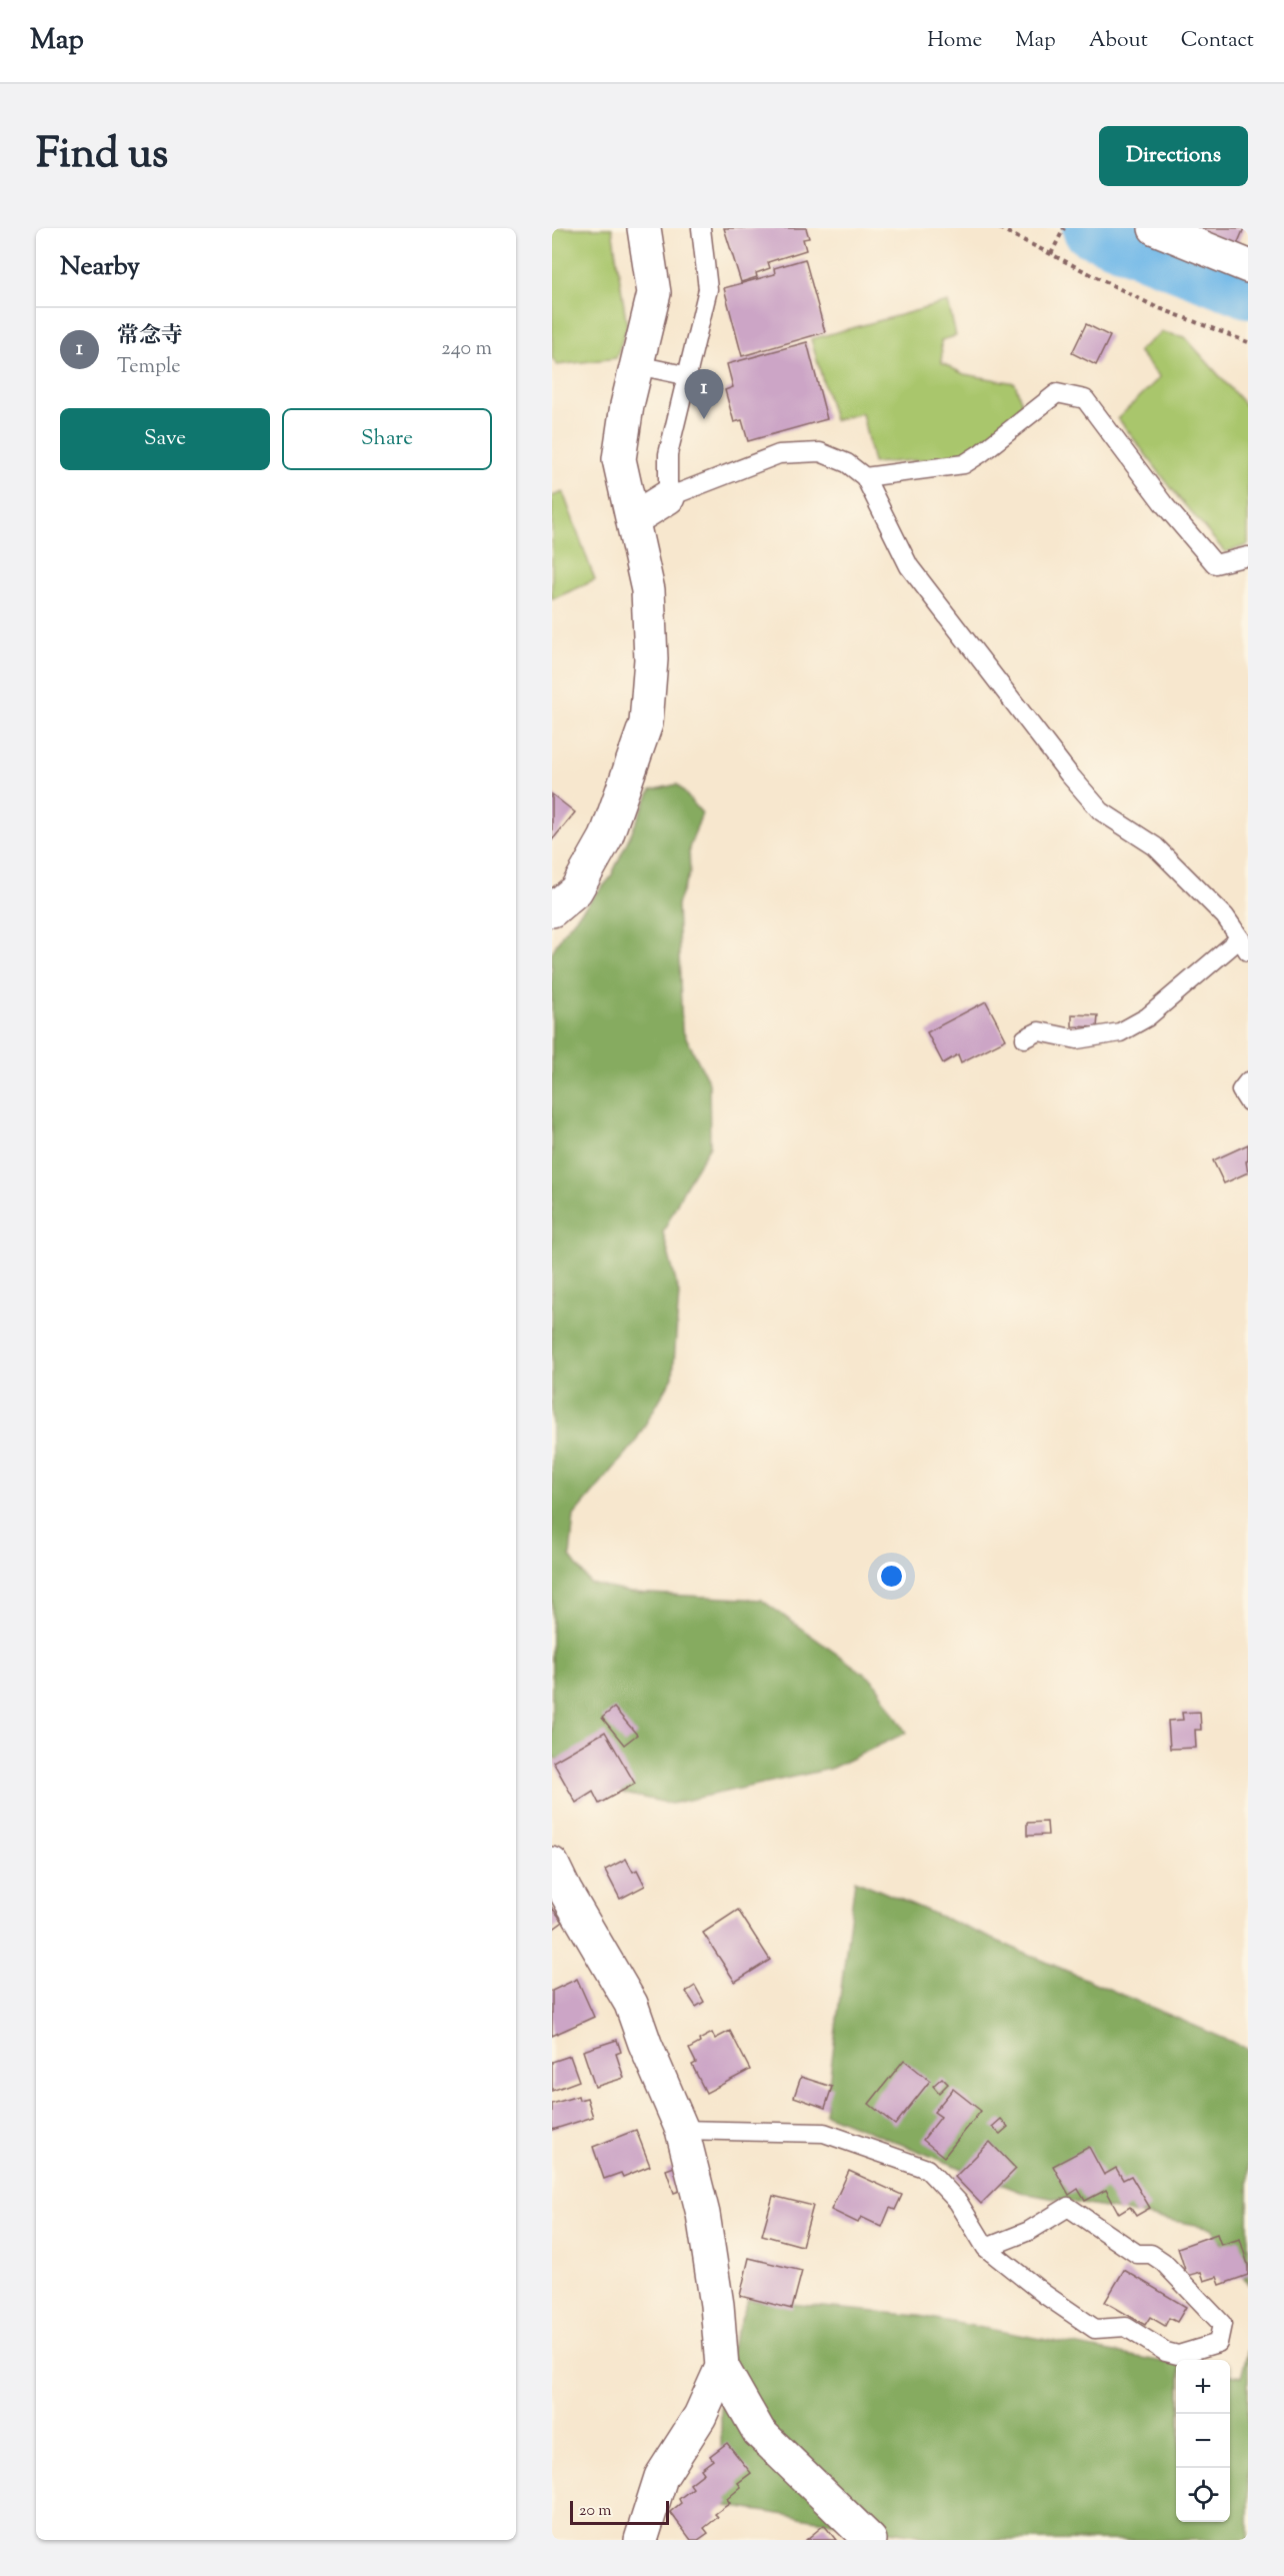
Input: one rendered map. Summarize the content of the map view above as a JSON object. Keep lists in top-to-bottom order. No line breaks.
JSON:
{"scale_bar":"20 m","page":{"header":"Map","nav":["Home","Map","About","Contact"],"title":"Find us","buttons":["Directions",["Save","Share"]],"heading":"Nearby","list":[{"mark":"1","name":"常念寺","note":"Temple","value":"240 m"}],"pins":"1","map_buttons":["+","−"],"scale":"20 m"}}
